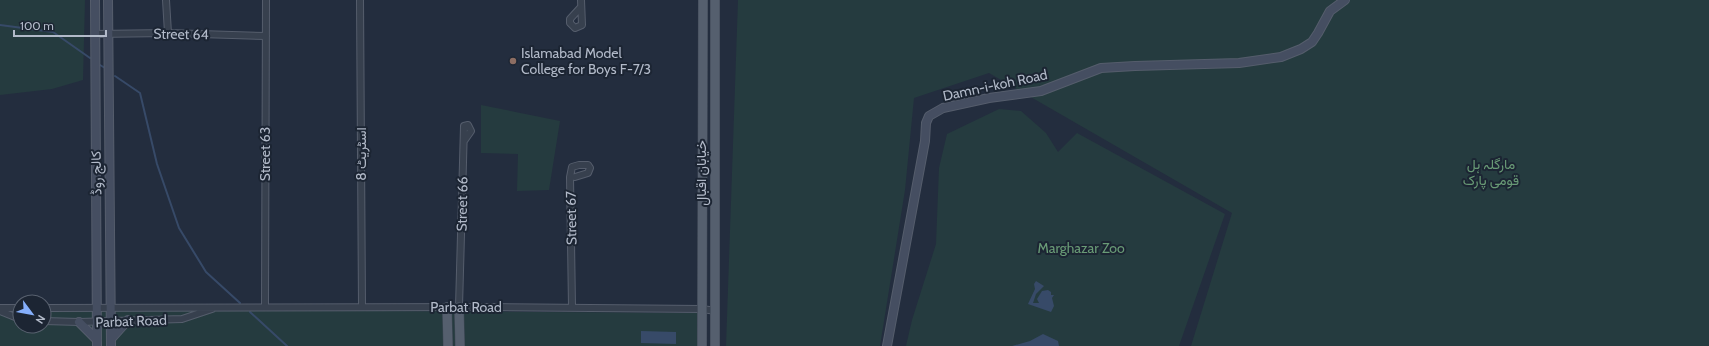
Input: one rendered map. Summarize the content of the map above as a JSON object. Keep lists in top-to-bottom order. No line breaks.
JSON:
{"streets":{"main road":["خیابان اقبال"],"street":["Street 64","Damn-i-koh Road","Street 63","اسٹریٹ 8","کالج روڈ","Street 66","Street 67","Parbat Road"]},"crossings":[["Street 64","Street 63"],["Street 64","کالج روڈ"],["Street 63","Parbat Road"],["اسٹریٹ 8","Parbat Road"],["کالج روڈ","Parbat Road"],["خیابان اقبال","Parbat Road"],["Street 66","Parbat Road"],["Street 67","Parbat Road"]],"parks":["مارگلہ ہل قومی پارک","Marghazar Zoo"],"places":["Islamabad Model College for Boys F-7/3"],"scale_bar":"100 m","north":"bottom right"}
